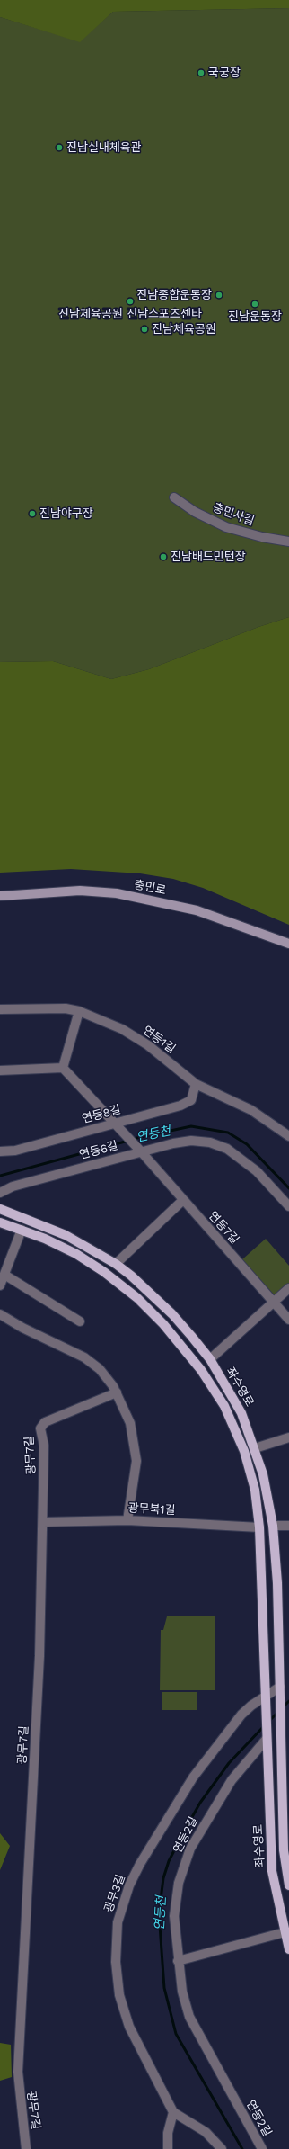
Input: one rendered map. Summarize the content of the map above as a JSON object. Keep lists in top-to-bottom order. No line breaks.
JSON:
{"streets":{"main road":["좌수영로"],"street":["충민사길","충민로","연등1길","연등8길","연등6길","연등7길","광무7길","광무북1길","연등2길","광무3길"]},"crossings":[["연등1길","연등8길"],["연등8길","연등7길"],["연등6길","연등7길"],["좌수영로","광무북1길"],["좌수영로","연등2길"],["좌수영로","광무3길"],["광무7길","광무북1길"]],"water":["연등천"],"places":["국궁장","진남실내체육관","진남종합운동장","진남체육공원 진남스포츠센타","진남운동장","진남체육공원","진남야구장","진남배드민턴장"]}
